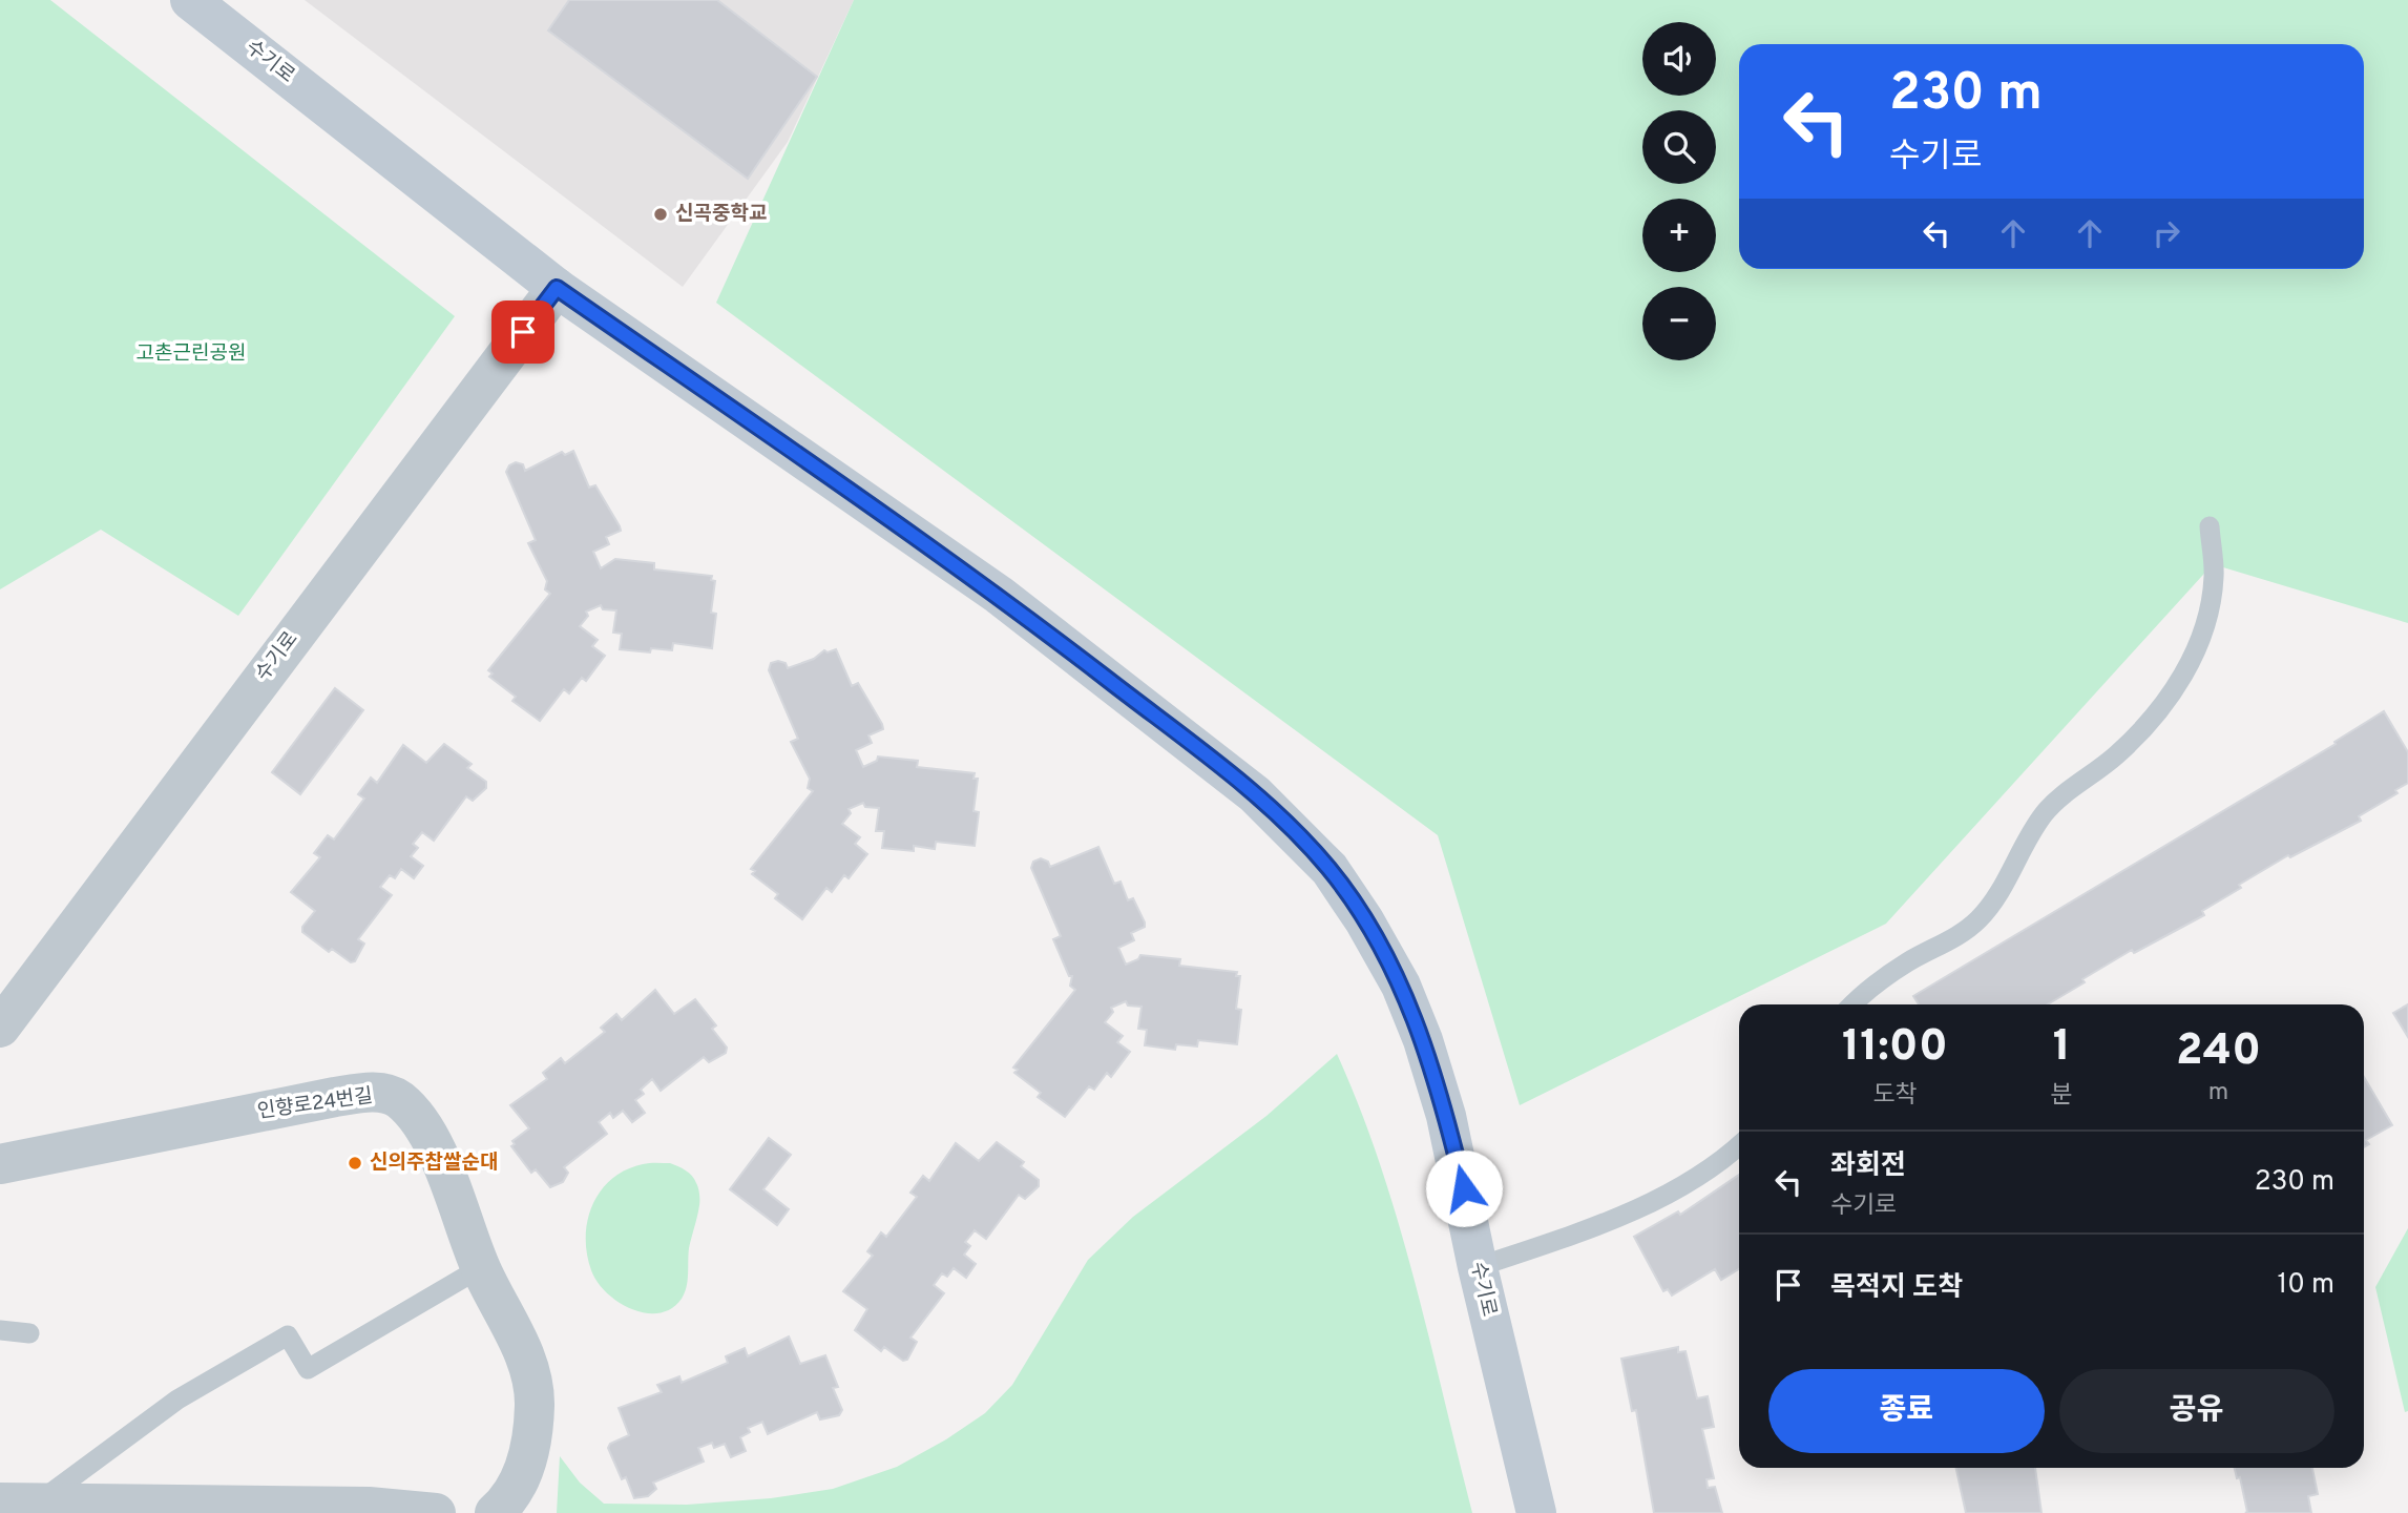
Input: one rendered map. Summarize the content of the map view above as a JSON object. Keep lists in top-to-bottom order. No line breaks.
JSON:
{"streets":{"street":["수기로","인향로24번길"]},"parks":["고촌근린공원"],"places":["신곡중학교","신의주찹쌀순대"],"page":{"map_buttons":["+","−"],"turn":["230 m","수기로"],"eta":["11:00","도착","1","분","240","m"],"list":[{"name":"좌회전","note":"수기로","value":"230 m"},{"name":"목적지 도착","value":"10 m"}],"buttons":["종료","공유"]}}
